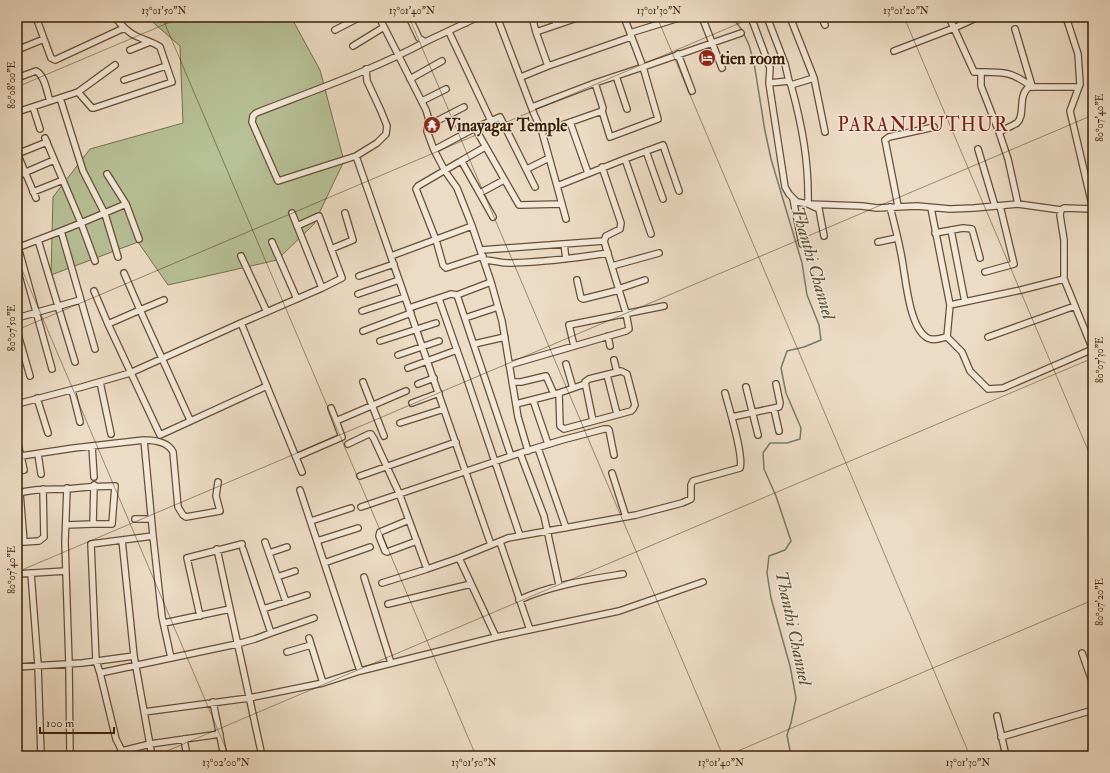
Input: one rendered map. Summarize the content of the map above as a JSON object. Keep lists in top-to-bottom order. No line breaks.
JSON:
{"districts":["PARANIPUTHUR"],"water":["Thanthi Channel"],"places":{"hotel":["tien room"],"temple":["Vinayagar Temple"]},"scale_bar":"100 m","coordinates":["13°01'50\"N","13°01'40\"N","13°01'30\"N","13°01'20\"N","80°08'00\"E","80°07'40\"E","80°07'50\"E","80°07'30\"E","80°07'20\"E","13°02'00\"N"]}
